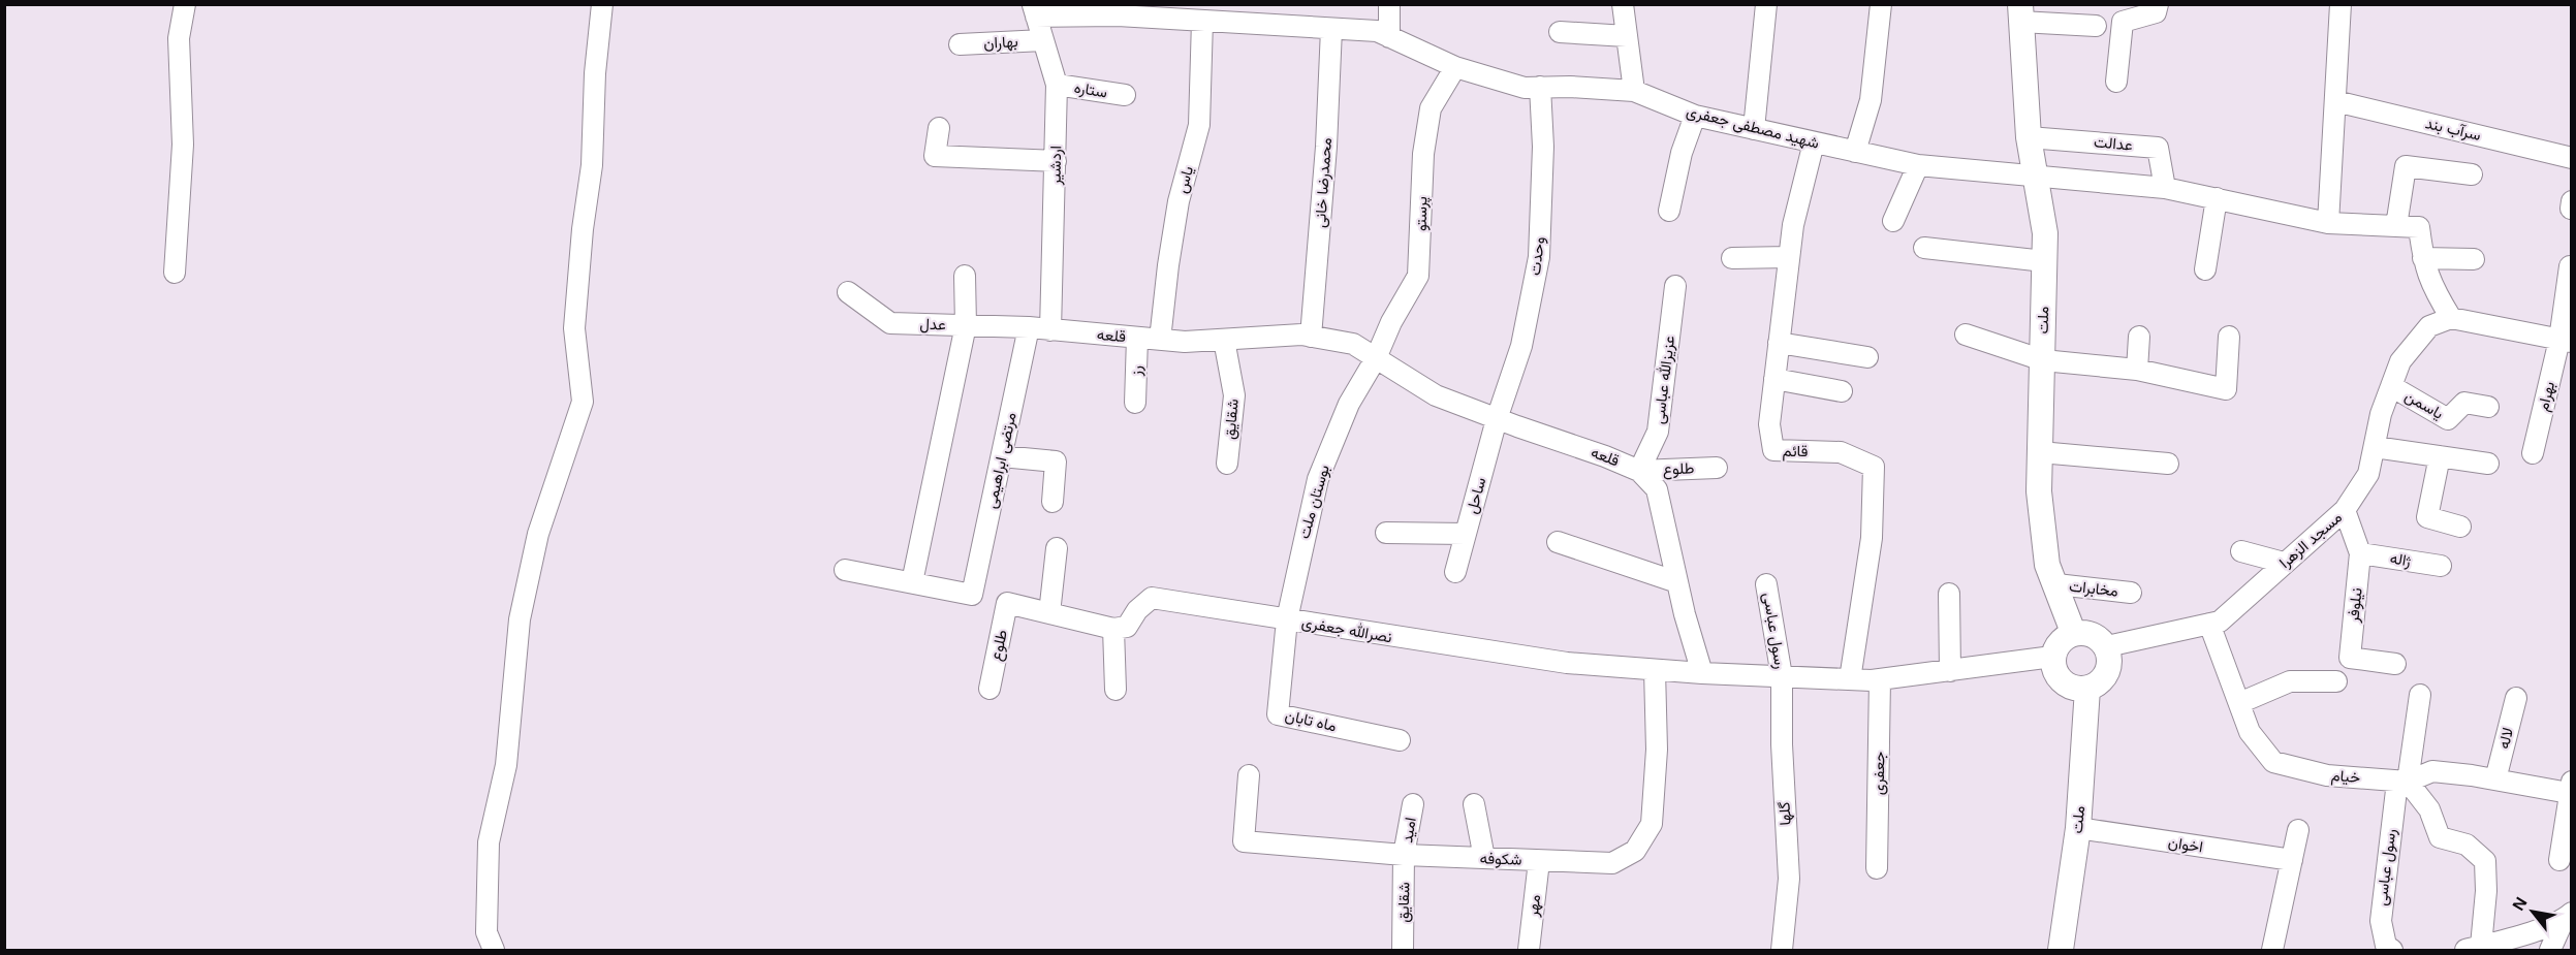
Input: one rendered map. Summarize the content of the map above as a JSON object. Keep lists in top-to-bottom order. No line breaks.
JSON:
{"streets":{"street":["بهاران","ستاره","شهید مصطفی جعفری","سرآب بند","عدالت","اردشیر","یاس","محمدرضا خانی","پرستو","وحدت","ملت","عدل","قلعه","رز","عزیزالله عباسی","بهرام","یاسمن","شقایق","قائم","مرتضی ابراهیمی","طلوع","ساحل","بوستان ملت","مسجد الزهرا","ژاله","مخابرات","نیلوفر","نصرالله جعفری","رسول عباسی","ماه تابان","لاله","جعفری","خیام","گلها","امید","اخوان","شکوفه","مهر"]},"crossings":[["بهاران","اردشیر"],["ستاره","اردشیر"],["شهید مصطفی جعفری","اردشیر"],["شهید مصطفی جعفری","یاس"],["شهید مصطفی جعفری","محمدرضا خانی"],["شهید مصطفی جعفری","پرستو"],["شهید مصطفی جعفری","وحدت"],["شهید مصطفی جعفری","ملت"],["شهید مصطفی جعفری","قائم"],["عدالت","ملت"],["اردشیر","قلعه"],["یاس","قلعه"],["محمدرضا خانی","قلعه"],["پرستو","قلعه"],["پرستو","بوستان ملت"],["وحدت","قلعه"],["وحدت","ساحل"],["ملت","مسجد الزهرا"],["ملت","مخابرات"],["ملت","اخوان"],["عدل","قلعه"],["عدل","مرتضی ابراهیمی"],["قلعه","رز"],["قلعه","عزیزالله عباسی"],["قلعه","شقایق"],["قلعه","مرتضی ابراهیمی"],["قلعه","طلوع"],["قلعه","ساحل"],["قلعه","بوستان ملت"],["قلعه","نصرالله جعفری"],["عزیزالله عباسی","طلوع"],["یاسمن","مسجد الزهرا"],["شقایق","امید"],["شقایق","شکوفه"],["بوستان ملت","نصرالله جعفری"],["بوستان ملت","ماه تابان"],["مسجد الزهرا","نیلوفر"],["مسجد الزهرا","خیام"],["ژاله","نیلوفر"],["نصرالله جعفری","ماه تابان"],["نصرالله جعفری","شکوفه"],["رسول عباسی","خیام"],["رسول عباسی","گلها"],["لاله","خیام"],["امید","شکوفه"],["شکوفه","مهر"]],"north":"top left"}
